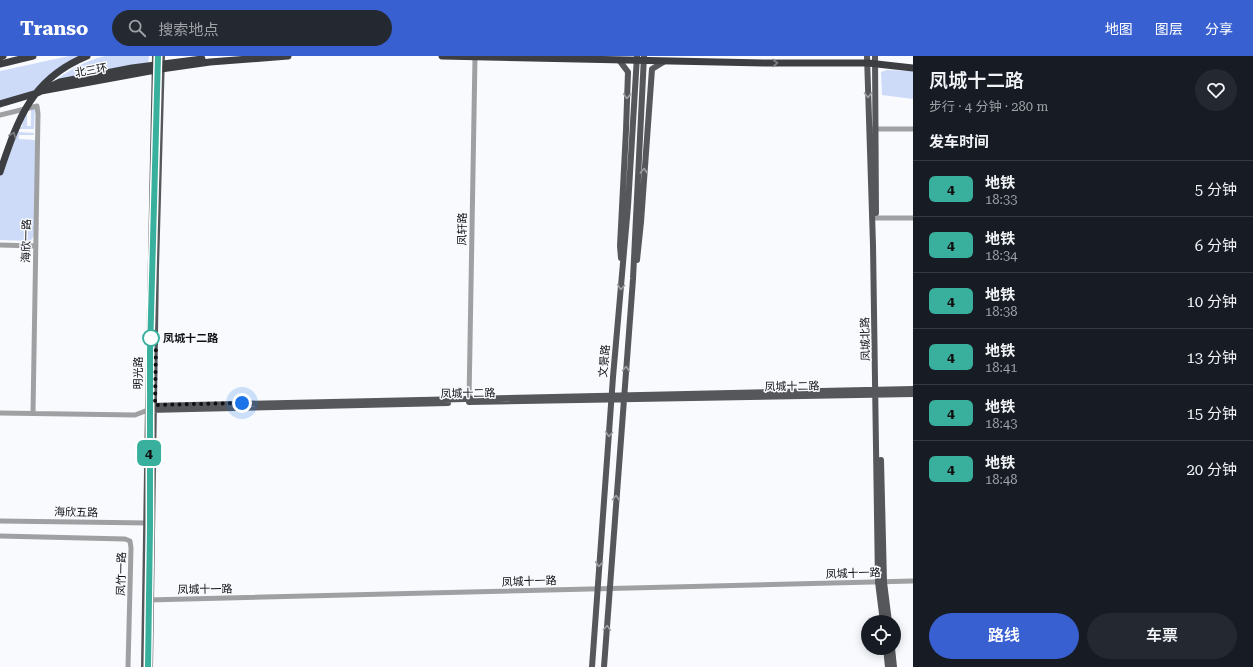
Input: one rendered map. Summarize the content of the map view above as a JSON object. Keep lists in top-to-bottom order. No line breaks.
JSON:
{"streets":{"highway":["北三环"],"main road":["凤城北路","文景路","明光路","凤城十二路"],"street":["凤轩路","海欣一路","海欣五路","凤城十一路","凤竹一路"]},"crossings":[["北三环","明光路"],["凤轩路","凤城十二路"],["海欣一路","凤城十二路"],["凤城北路","凤城十二路"],["凤城北路","凤城十一路"],["文景路","凤城十二路"],["文景路","凤城十一路"],["明光路","凤城十二路"],["明光路","海欣五路"],["明光路","凤城十一路"]],"places":["凤城十二路"],"lines":["metro line 4"],"page":{"header":"Transo","search":"搜索地点","nav":["地图","图层","分享"],"on_map":"4","heading":[["凤城十二路","步行 · 4 分钟 · 280 m"],"发车时间"],"list":[{"mark":"4","name":"地铁","note":"18:33","value":"5 分钟"},{"mark":"4","name":"地铁","note":"18:34","value":"6 分钟"},{"mark":"4","name":"地铁","note":"18:38","value":"10 分钟"},{"mark":"4","name":"地铁","note":"18:41","value":"13 分钟"},{"mark":"4","name":"地铁","note":"18:43","value":"15 分钟"},{"mark":"4","name":"地铁","note":"18:48","value":"20 分钟"}],"buttons":["路线","车票"]}}
